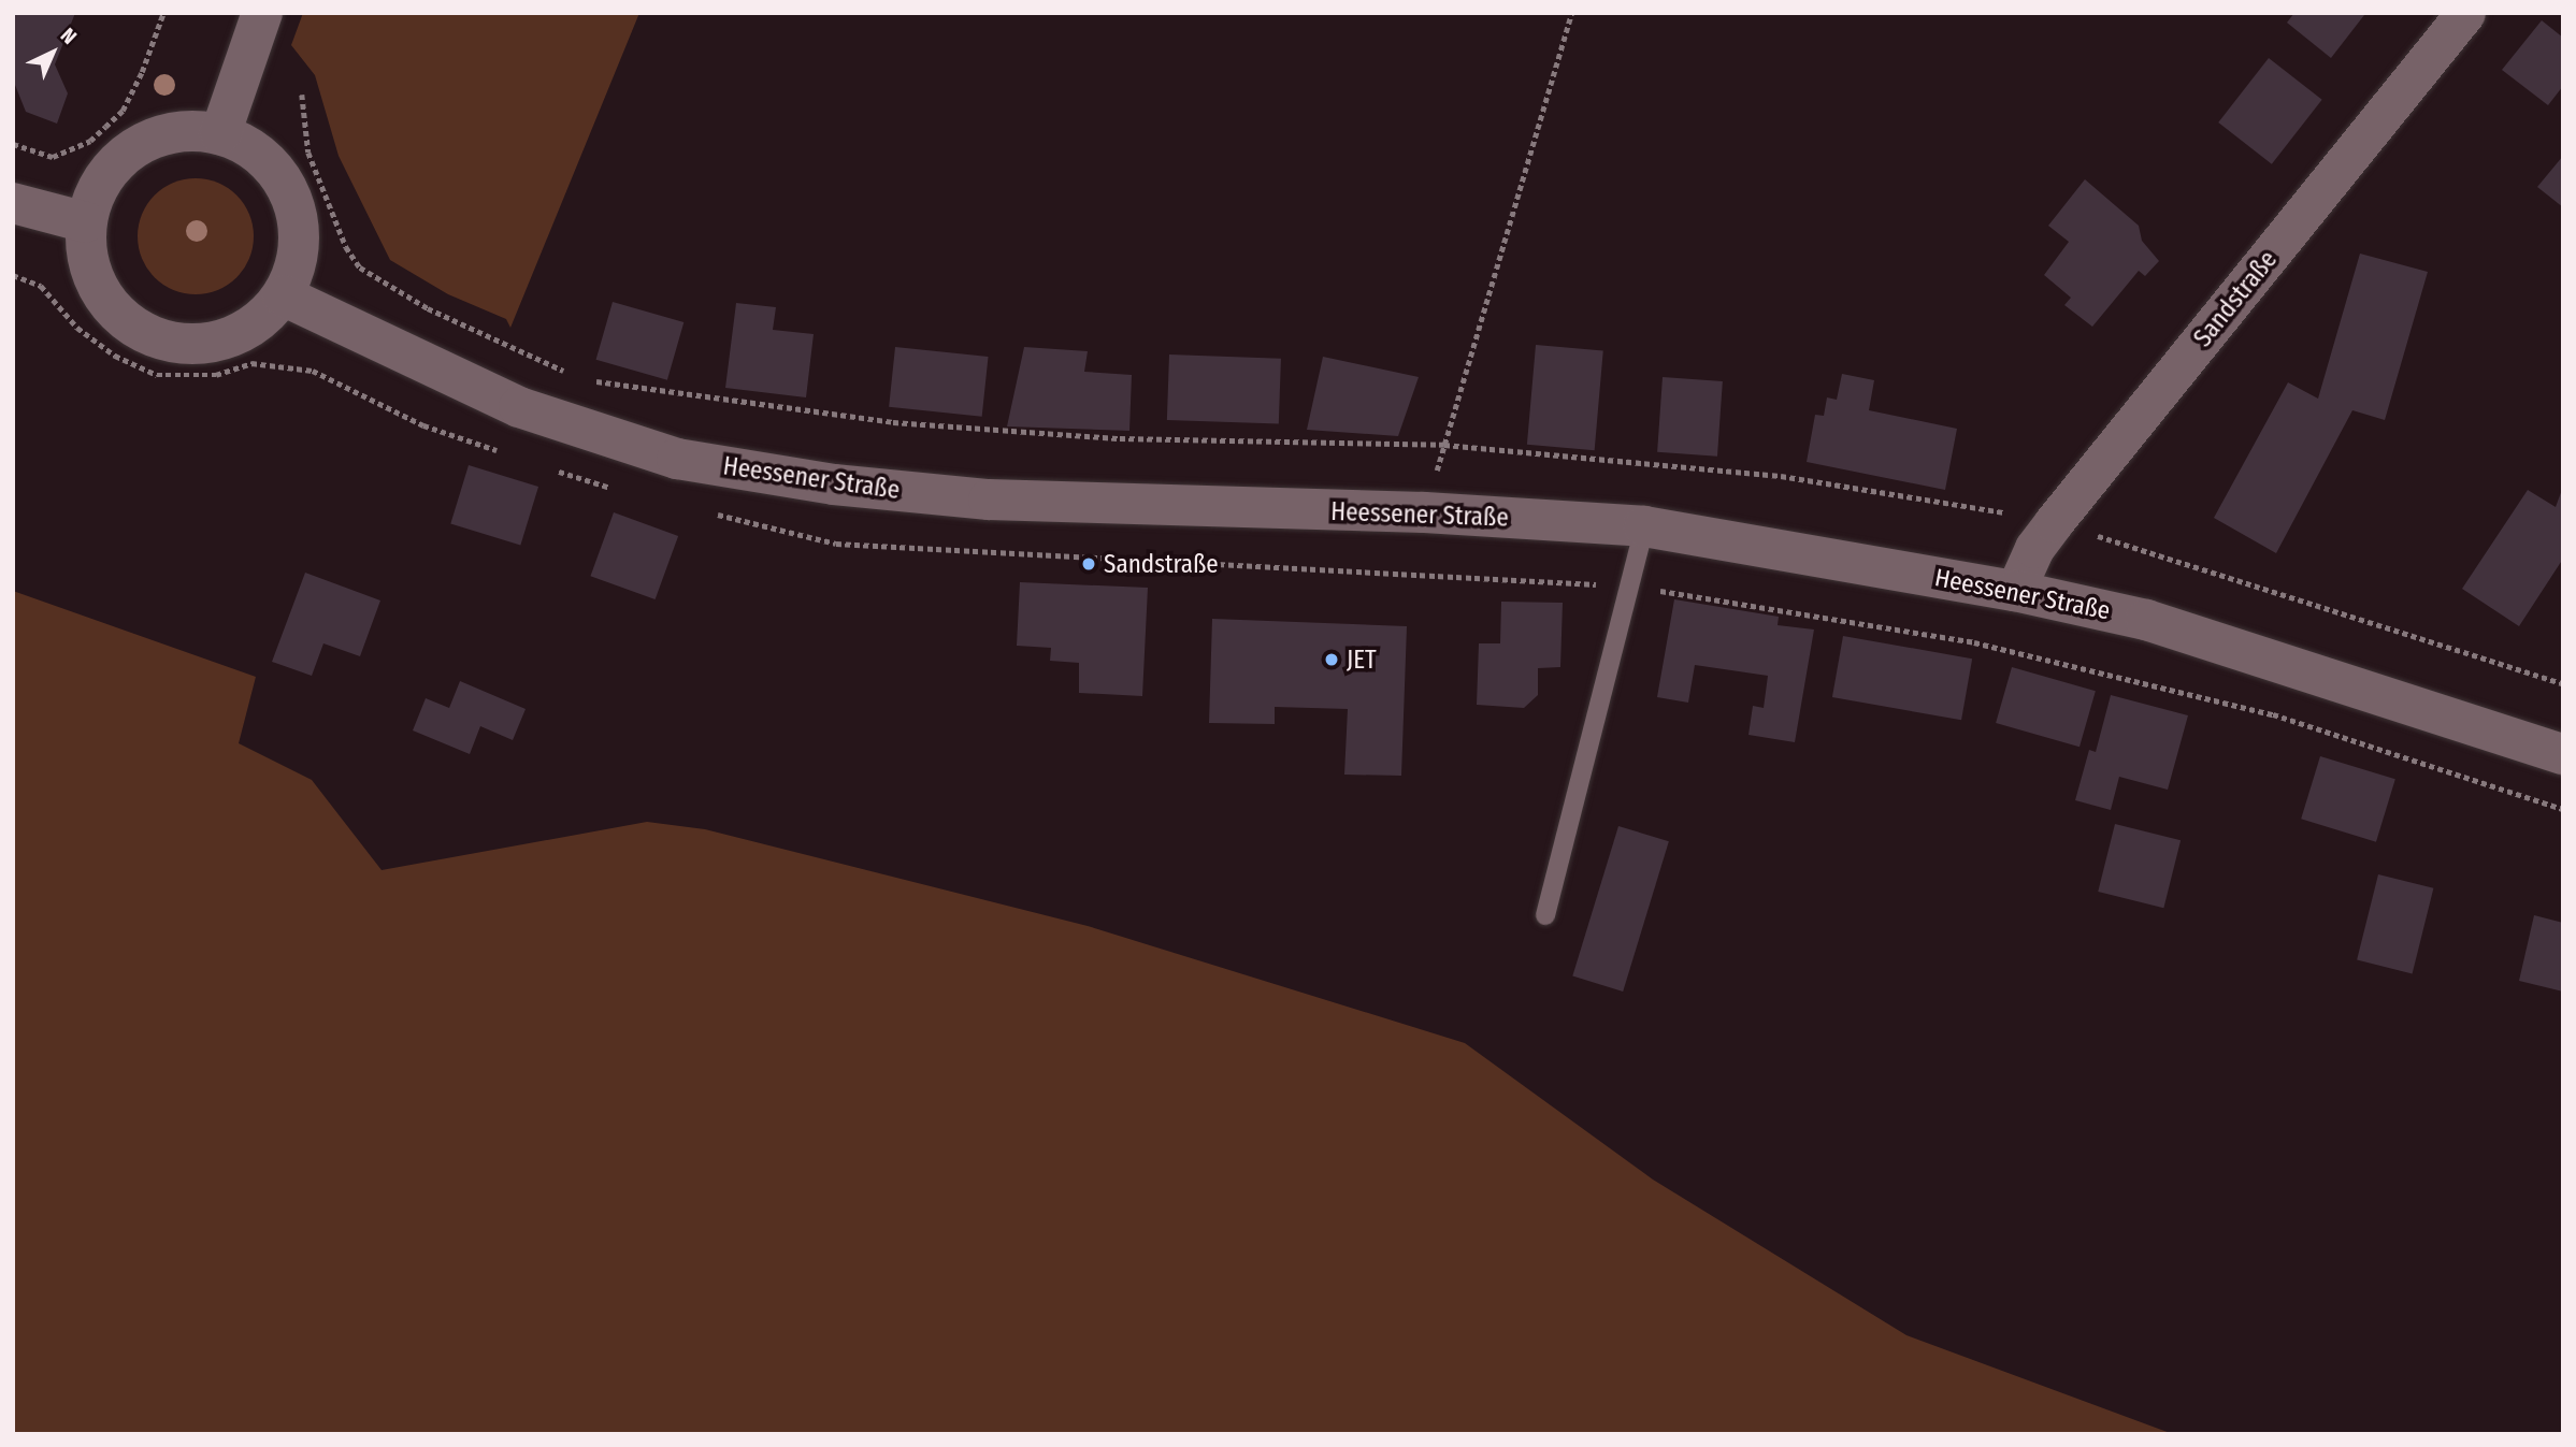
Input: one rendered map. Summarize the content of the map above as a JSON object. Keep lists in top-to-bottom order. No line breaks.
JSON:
{"streets":{"main road":["Heessener Straße"],"street":["Sandstraße"]},"crossings":[["Sandstraße","Heessener Straße"]],"places":["Sandstraße","JET"],"north":"top right"}
